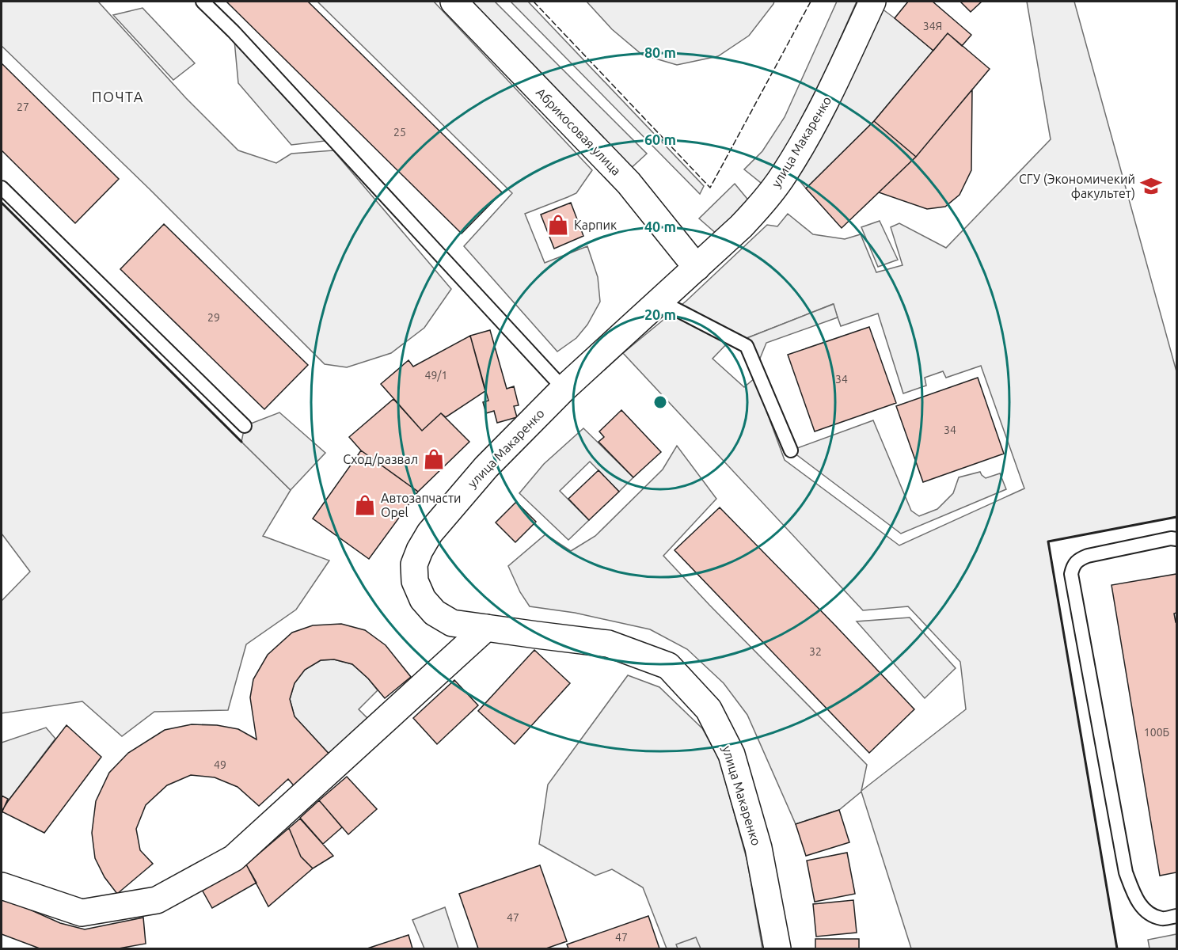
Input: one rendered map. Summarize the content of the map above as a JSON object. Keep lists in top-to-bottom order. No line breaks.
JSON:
{"streets":{"street":["Абрикосовая улица","улица Макаренко"]},"crossings":[["Абрикосовая улица","улица Макаренко"]],"districts":["ПОЧТА"],"places":{"school or university":["СГУ (Экономичекий факультет)"],"shop":["Карпик","Сход/развал","Автозапчасти Opel"]},"house_numbers":["34Я","27","25","29","49/1","34","34","32","100Б","49","47","47"],"rings":["80 m","60 m","40 m","20 m"]}
